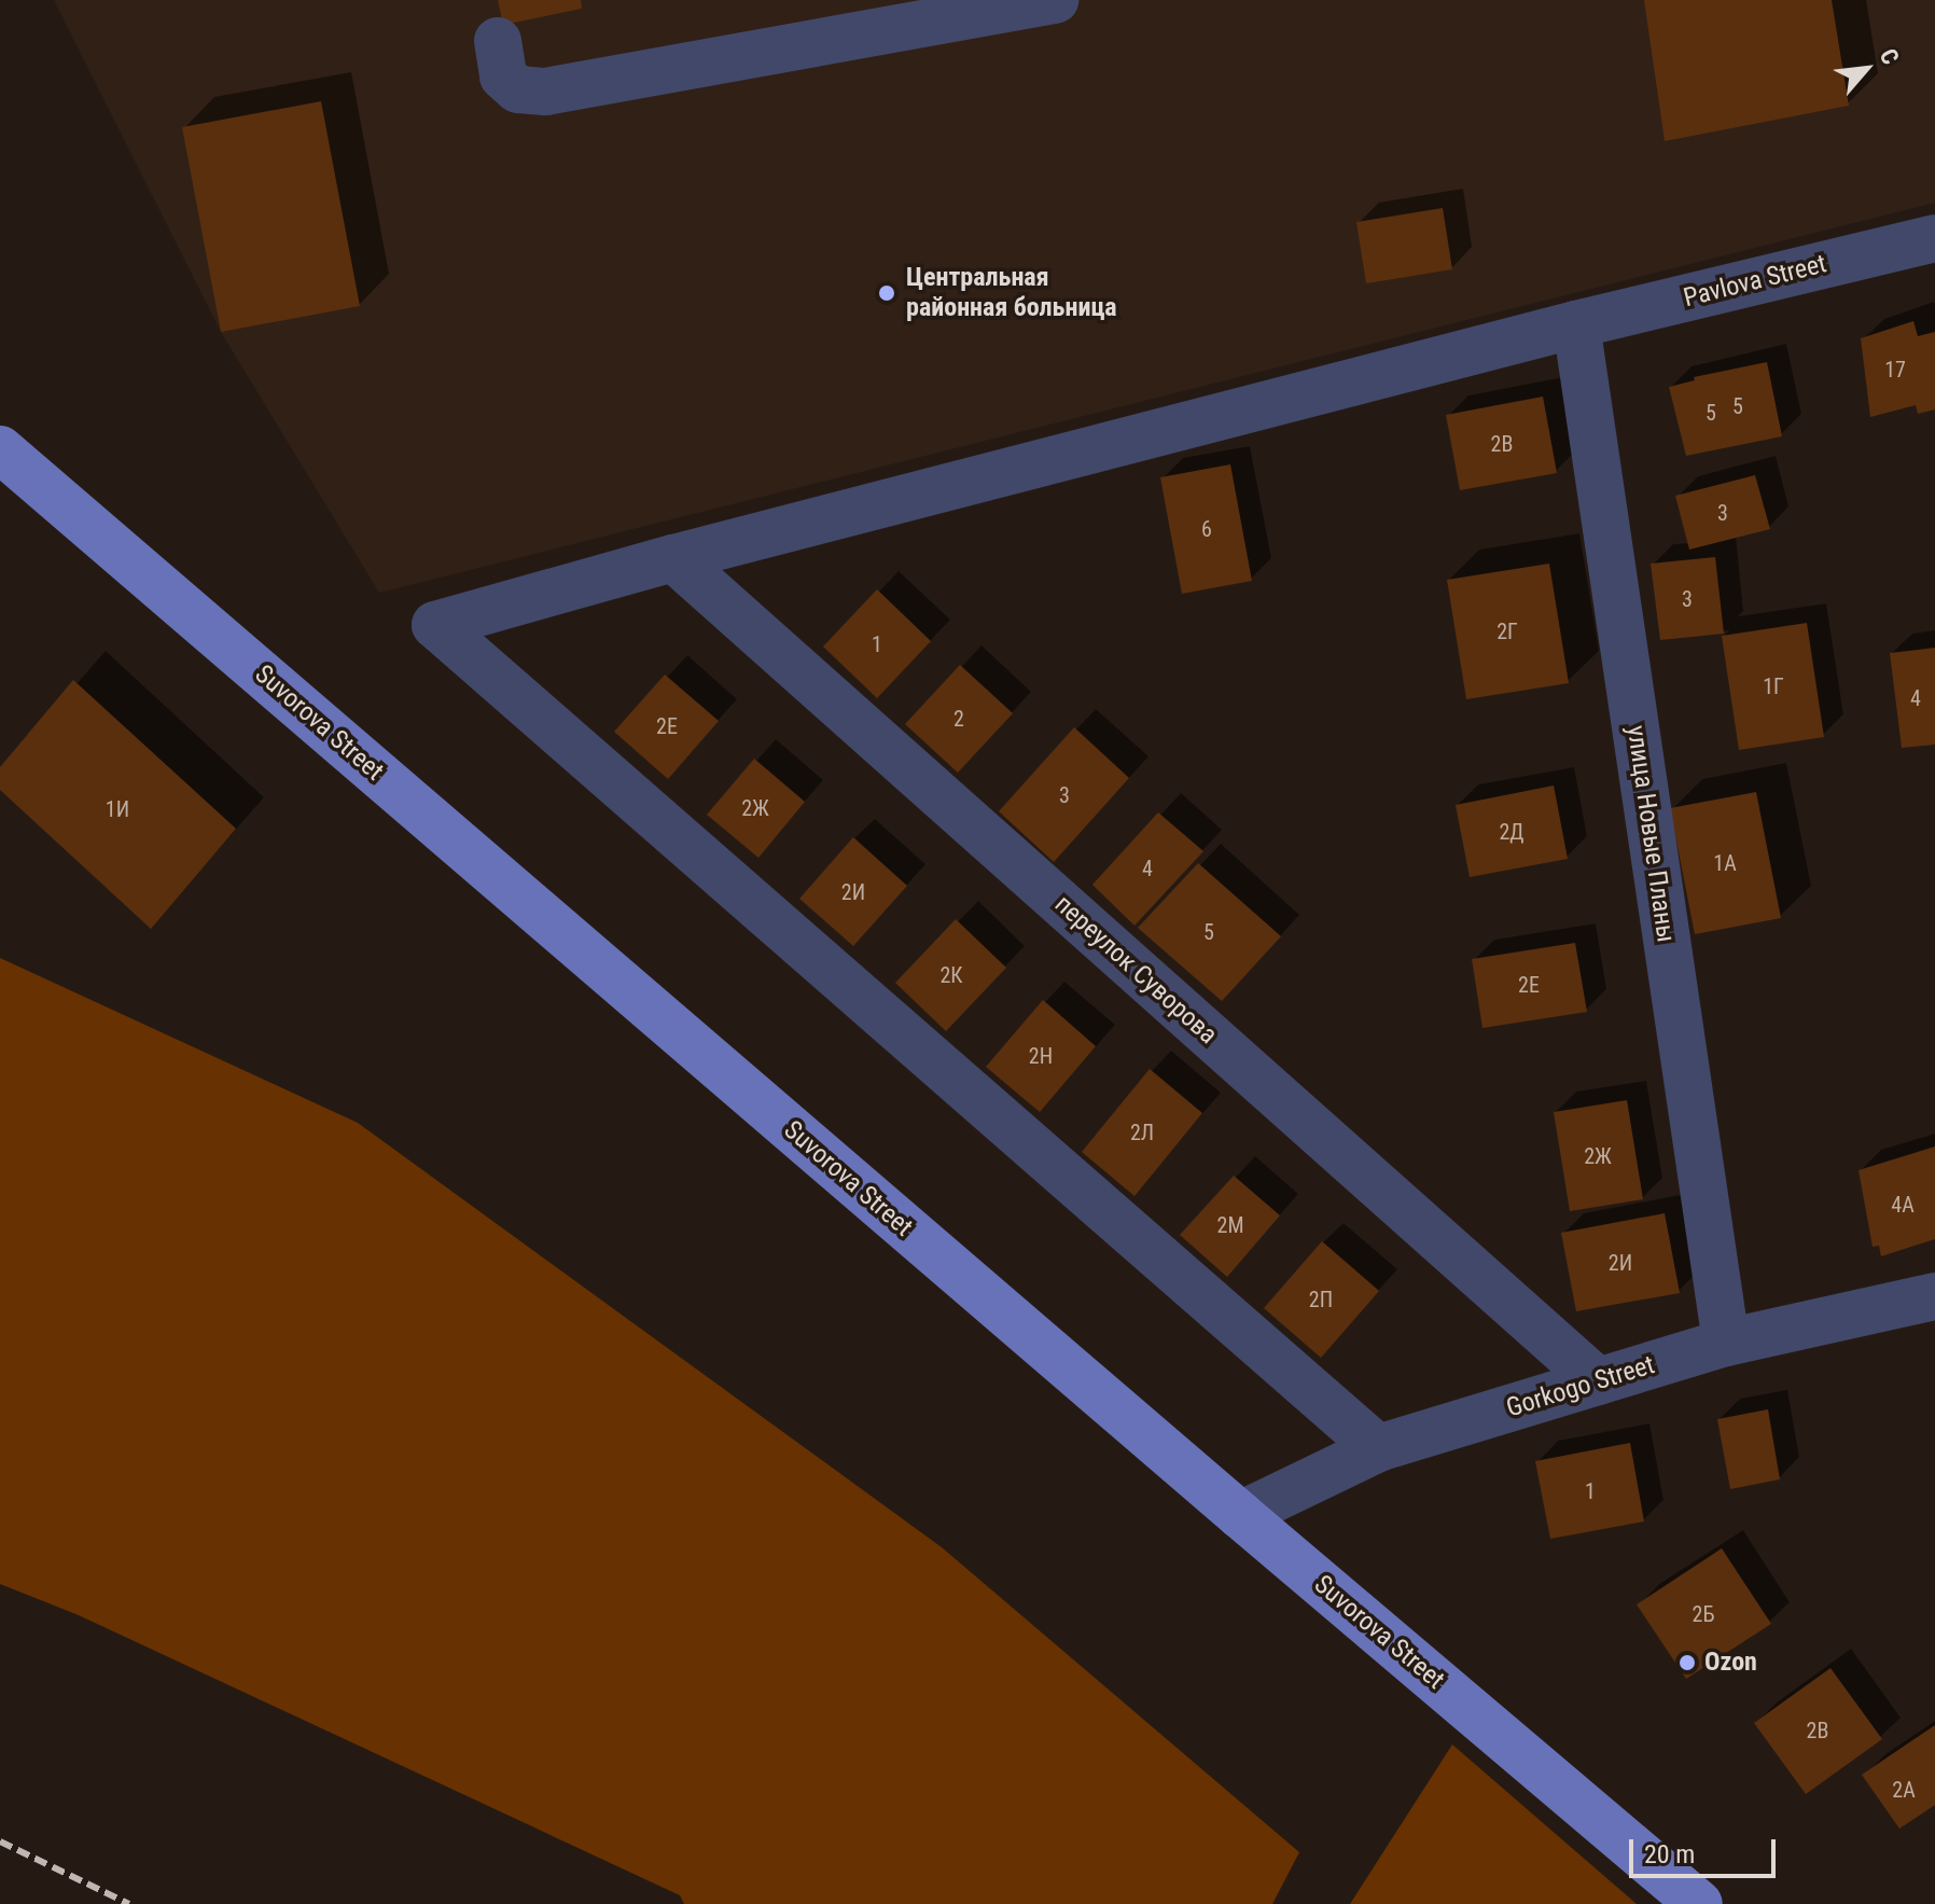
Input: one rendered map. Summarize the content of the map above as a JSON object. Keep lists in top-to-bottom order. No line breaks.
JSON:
{"streets":{"main road":["Suvorova Street"],"street":["Pavlova Street","улица Новые Планы","переулок Суворова","Gorkogo Street"]},"crossings":[["Pavlova Street","улица Новые Планы"],["Pavlova Street","переулок Суворова"],["Pavlova Street","Gorkogo Street"],["Suvorova Street","Gorkogo Street"],["улица Новые Планы","Gorkogo Street"],["переулок Суворова","Gorkogo Street"]],"places":["Центральная районная больница","Ozon"],"house_numbers":["17","5","5","2В","3","6","3","2Г","1","1Г","4","2","2Е","3","2Ж","1И","2Д","1А","4","2И","5","2К","2Е","2Н","2Л","2Ж","4А","2М","2И","2П","1","2Б","2В","2А"],"scale_bar":"20 m","north":"top right"}
